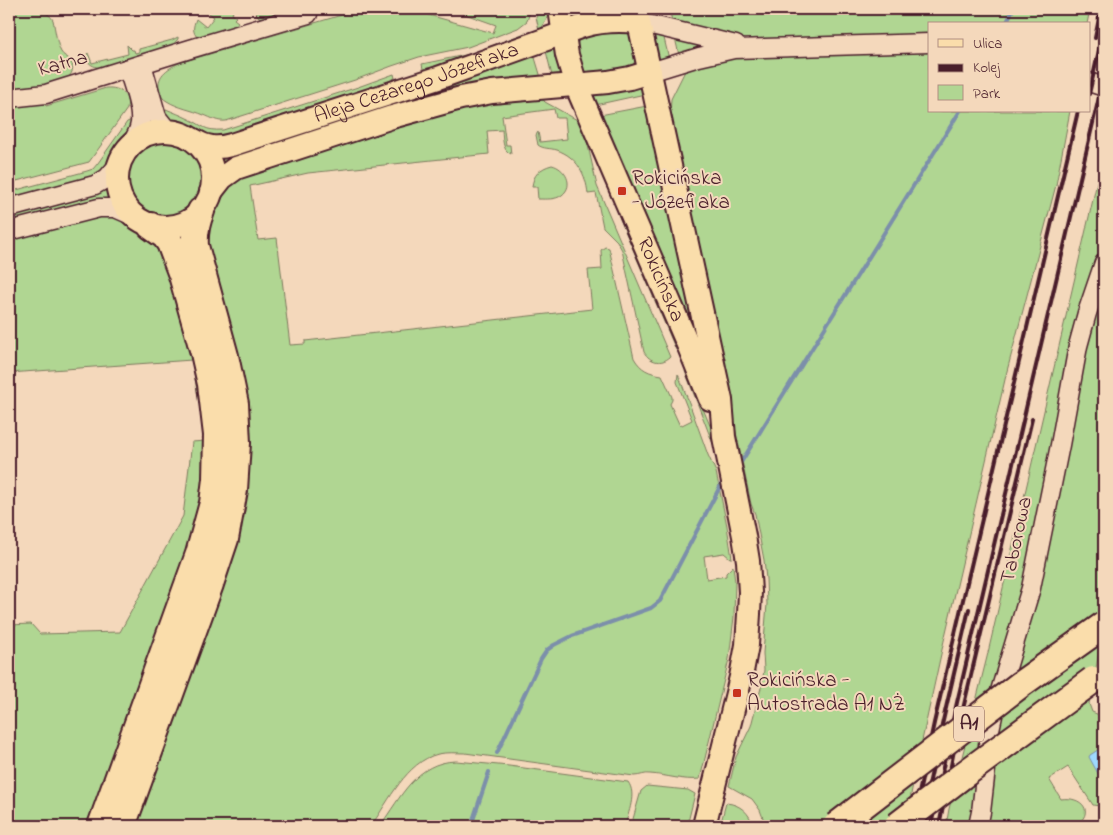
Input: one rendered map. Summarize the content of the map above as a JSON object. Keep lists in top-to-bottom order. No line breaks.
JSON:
{"streets":{"highway":["A1"],"main road":["Aleja Cezarego Józefiaka","Rokicińska"],"street":["Kątna","Taborowa"]},"crossings":[["Aleja Cezarego Józefiaka","Rokicińska"]],"places":{"transit":["Rokicińska - Józefiaka","Rokicińska - Autostrada A1 NŻ"]},"legend":["Ulica","Kolej","Park"]}
